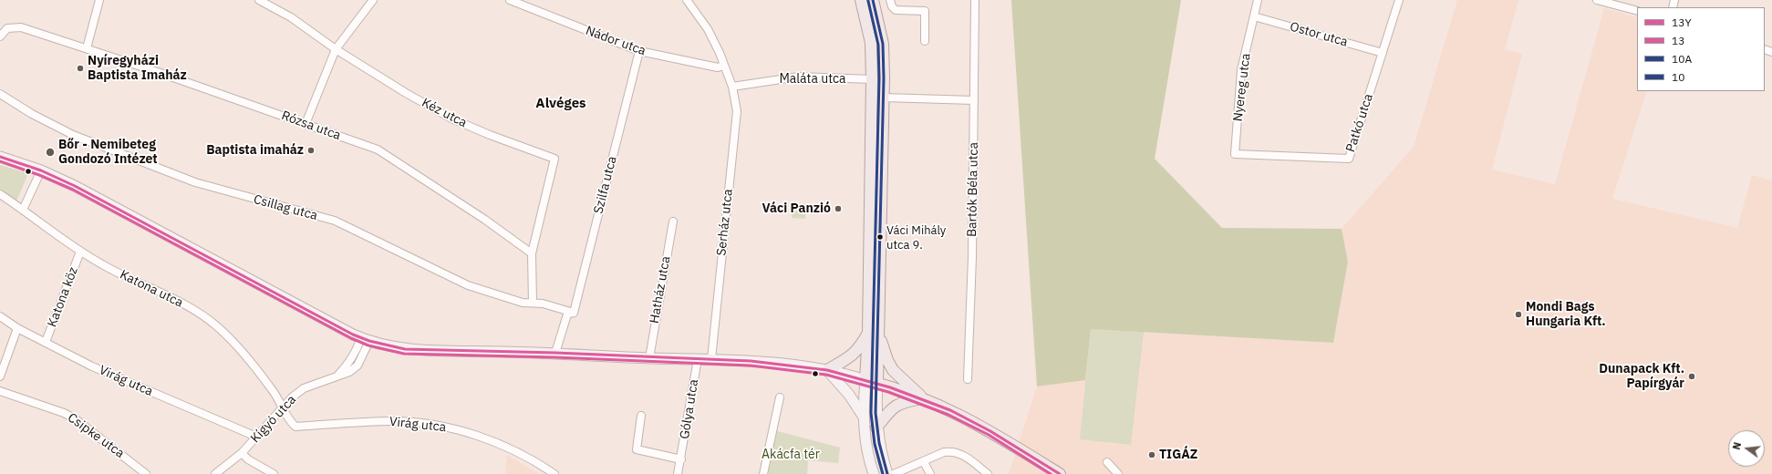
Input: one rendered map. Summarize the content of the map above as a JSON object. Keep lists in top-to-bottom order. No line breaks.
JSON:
{"streets":{"street":["Ostor utca","Nádor utca","Maláta utca","Nyereg utca","Kéz utca","Patkó utca","Rózsa utca","Szilfa utca","Bartók Béla utca","Csillag utca","Serház utca","Katona utca","Hatház utca","Katona köz","Virág utca","Gólya utca","Kígyó utca","Csipke utca"]},"crossings":[["Ostor utca","Nyereg utca"],["Ostor utca","Patkó utca"],["Nádor utca","Szilfa utca"],["Maláta utca","Serház utca"],["Nyereg utca","Patkó utca"],["Kéz utca","Rózsa utca"],["Szilfa utca","Csillag utca"],["Katona utca","Katona köz"],["Katona utca","Virág utca"],["Katona utca","Kígyó utca"],["Katona köz","Virág utca"],["Virág utca","Kígyó utca"]],"districts":["Alvéges"],"parks":["Akácfa tér"],"places":["Nyíregyházi Baptista Imaház","Baptista imaház","Bőr - Nemibeteg Gondozó Intézet","Váci Panzió","Váci Mihály utca 9.","Mondi Bags Hungaria Kft.","Dunapack Kft. Papírgyár","TIGÁZ"],"lines":["transit line 10A","transit line 10","transit line 13Y","transit line 13"],"legend":["13Y","13","10A","10"],"north":"left"}
